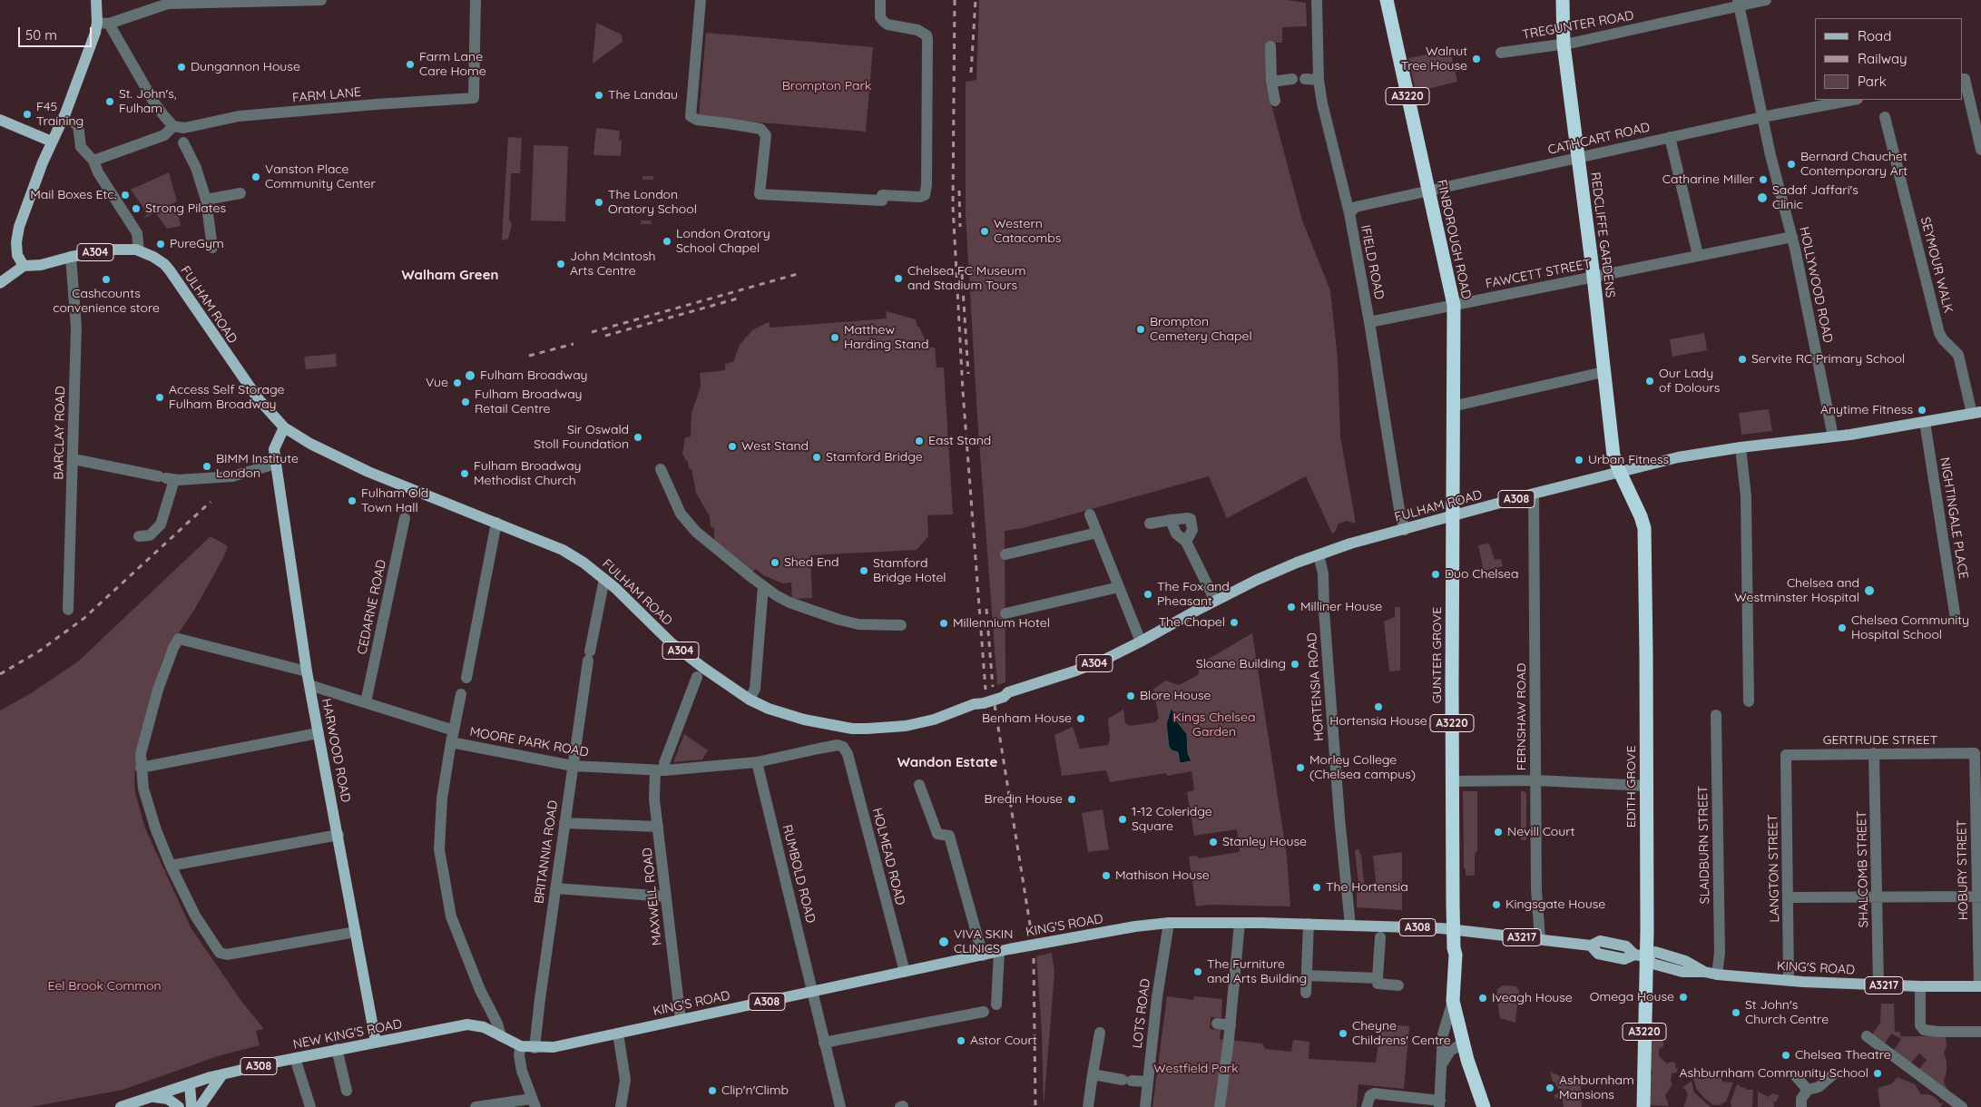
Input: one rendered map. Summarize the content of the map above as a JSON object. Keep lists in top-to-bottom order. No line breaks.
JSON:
{"streets":{"highway":["A3220","REDCLIFFE GARDENS","FINBOROUGH ROAD","GUNTER GROVE","EDITH GROVE"],"main road":["A304","FULHAM ROAD","A308","HARWOOD ROAD","KING'S ROAD","A3217","NEW KING'S ROAD"],"street":["TREGUNTER ROAD","FARM LANE","CATHCART ROAD","IFIELD ROAD","SEYMOUR WALK","FAWCETT STREET","HOLLYWOOD ROAD","BARCLAY ROAD","NIGHTINGALE PLACE","CEDARNE ROAD","HORTENSIA ROAD","FERNSHAW ROAD","GERTRUDE STREET","MOORE PARK ROAD","SLAIDBURN STREET","BRITANNIA ROAD","HOLMEAD ROAD","LANGTON STREET","SHALCOMB STREET","HOBURY STREET","RUMBOLD ROAD","MAXWELL ROAD","LOTS ROAD"]},"crossings":[["TREGUNTER ROAD","REDCLIFFE GARDENS"],["TREGUNTER ROAD","HOLLYWOOD ROAD"],["A3220","GUNTER GROVE"],["A3220","KING'S ROAD"],["CATHCART ROAD","REDCLIFFE GARDENS"],["CATHCART ROAD","FINBOROUGH ROAD"],["CATHCART ROAD","IFIELD ROAD"],["CATHCART ROAD","HOLLYWOOD ROAD"],["REDCLIFFE GARDENS","FAWCETT STREET"],["REDCLIFFE GARDENS","FULHAM ROAD"],["REDCLIFFE GARDENS","EDITH GROVE"],["FINBOROUGH ROAD","FAWCETT STREET"],["FINBOROUGH ROAD","FULHAM ROAD"],["FINBOROUGH ROAD","GUNTER GROVE"],["IFIELD ROAD","FAWCETT STREET"],["IFIELD ROAD","FULHAM ROAD"],["SEYMOUR WALK","FULHAM ROAD"],["FAWCETT STREET","HOLLYWOOD ROAD"],["HOLLYWOOD ROAD","FULHAM ROAD"],["FULHAM ROAD","BARCLAY ROAD"],["FULHAM ROAD","NIGHTINGALE PLACE"],["FULHAM ROAD","GUNTER GROVE"],["FULHAM ROAD","HORTENSIA ROAD"],["FULHAM ROAD","FERNSHAW ROAD"],["FULHAM ROAD","EDITH GROVE"],["FULHAM ROAD","BRITANNIA ROAD"],["CEDARNE ROAD","MOORE PARK ROAD"],["GUNTER GROVE","KING'S ROAD"],["HORTENSIA ROAD","KING'S ROAD"],["FERNSHAW ROAD","KING'S ROAD"],["GERTRUDE STREET","LANGTON STREET"],["GERTRUDE STREET","SHALCOMB STREET"],["GERTRUDE STREET","HOBURY STREET"],["MOORE PARK ROAD","HARWOOD ROAD"],["MOORE PARK ROAD","BRITANNIA ROAD"],["MOORE PARK ROAD","HOLMEAD ROAD"],["MOORE PARK ROAD","RUMBOLD ROAD"],["MOORE PARK ROAD","MAXWELL ROAD"],["HARWOOD ROAD","NEW KING'S ROAD"],["EDITH GROVE","KING'S ROAD"],["SLAIDBURN STREET","KING'S ROAD"],["BRITANNIA ROAD","KING'S ROAD"],["HOLMEAD ROAD","KING'S ROAD"],["LANGTON STREET","KING'S ROAD"],["SHALCOMB STREET","KING'S ROAD"],["HOBURY STREET","KING'S ROAD"],["RUMBOLD ROAD","KING'S ROAD"],["MAXWELL ROAD","KING'S ROAD"],["KING'S ROAD","LOTS ROAD"],["KING'S ROAD","NEW KING'S ROAD"]],"districts":["Walham Green","Wandon Estate"],"parks":["Brompton Park","Kings Chelsea Garden","Eel Brook Common","Westfield Park"],"places":["Walnut Tree House","Farm Lane Care Home","Dungannon House","The Landau","St. John's, Fulham","F45 Training","Bernard Chauchet Contemporary Art","Vanston Place Community Center","Catharine Miller","Mail Boxes Etc.","Sadaf Jaffari's Clinic","The London Oratory School","Strong Pilates","Western Catacombs","London Oratory School Chapel","PureGym","John McIntosh Arts Centre","Chelsea FC Museum and Stadium Tours","Cashcounts convenience store","Brompton Cemetery Chapel","Matthew Harding Stand","Servite RC Primary School","Fulham Broadway","Our Lady of Dolours","Vue","Access Self Storage Fulham Broadway","Fulham Broadway Retail Centre","Anytime Fitness","Sir Oswald Stoll Foundation","East Stand","West Stand","Stamford Bridge","Urban Fitness","BIMM Institute London","Fulham Broadway Methodist Church","Fulham Old Town Hall","Shed End","Stamford Bridge Hotel","Duo Chelsea","Chelsea and Westminster Hospital","The Fox and Pheasant","Milliner House","The Chapel","Millennium Hotel","Chelsea Community Hospital School","Sloane Building","Blore House","Hortensia House","Benham House","Morley College (Chelsea campus)","Bredin House","1-12 Coleridge Square","Nevill Court","Stanley House","Mathison House","The Hortensia","Kingsgate House","VIVA SKIN CLINICS","The Furniture and Arts Building","Omega House","Iveagh House","St John's Church Centre","Cheyne Childrens' Centre","Astor Court","Chelsea Theatre","Ashburnham Community School","Ashburnham Mansions","Clip'n'Climb"],"legend":["Road","Railway","Park"],"scale_bar":"50 m"}
